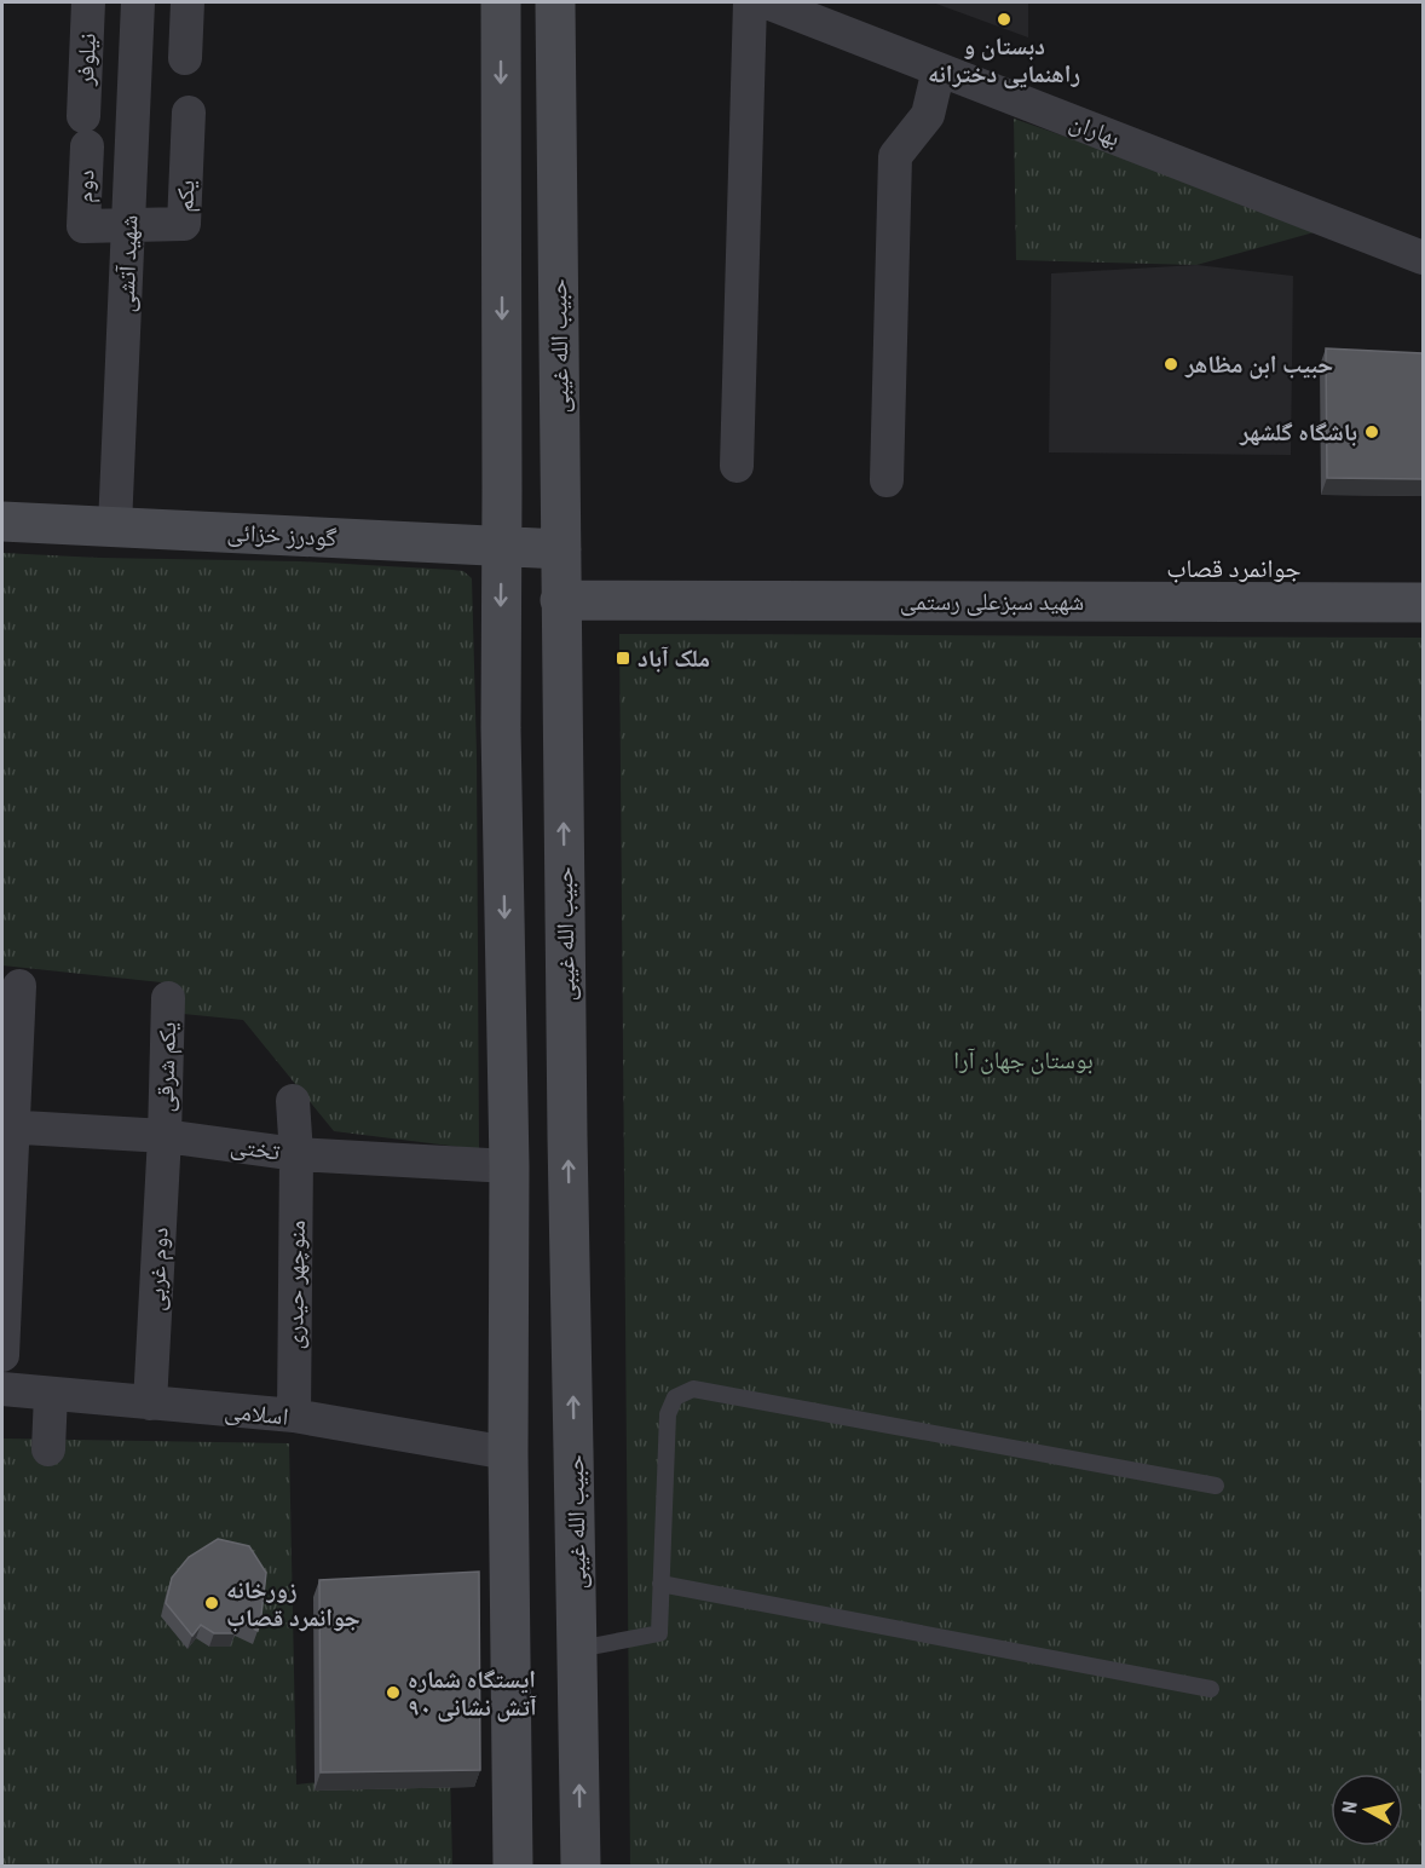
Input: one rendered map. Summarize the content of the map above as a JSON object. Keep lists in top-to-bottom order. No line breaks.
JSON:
{"streets":{"main road":["حبیب الله غیبی","گودرز خزائی","شهید سبزعلی رستمی"],"street":["نیلوفر","بهاران","دوم","یکم","شهید آتشی","یکم شرقی","تختی","دوم غربی","منوچهر حیدری","اسلامی"]},"crossings":[["نیلوفر","دوم"],["دوم","یکم"],["دوم","شهید آتشی"],["یکم","شهید آتشی"],["شهید آتشی","گودرز خزائی"],["حبیب الله غیبی","گودرز خزائی"],["حبیب الله غیبی","شهید سبزعلی رستمی"],["یکم شرقی","تختی"],["یکم شرقی","دوم غربی"],["تختی","دوم غربی"],["تختی","منوچهر حیدری"],["دوم غربی","اسلامی"],["منوچهر حیدری","اسلامی"]],"districts":["جوانمرد قصاب"],"parks":["بوستان جهان آرا"],"places":{"other":["دبستان و راهنمایی دخترانه","حبیب ابن مظاهر","باشگاه گلشهر","زورخانه جوانمرد قصاب","ایستگاه شماره ۹۰ آتش نشانی"],"transit":["ملک آباد"]},"north":"left"}
